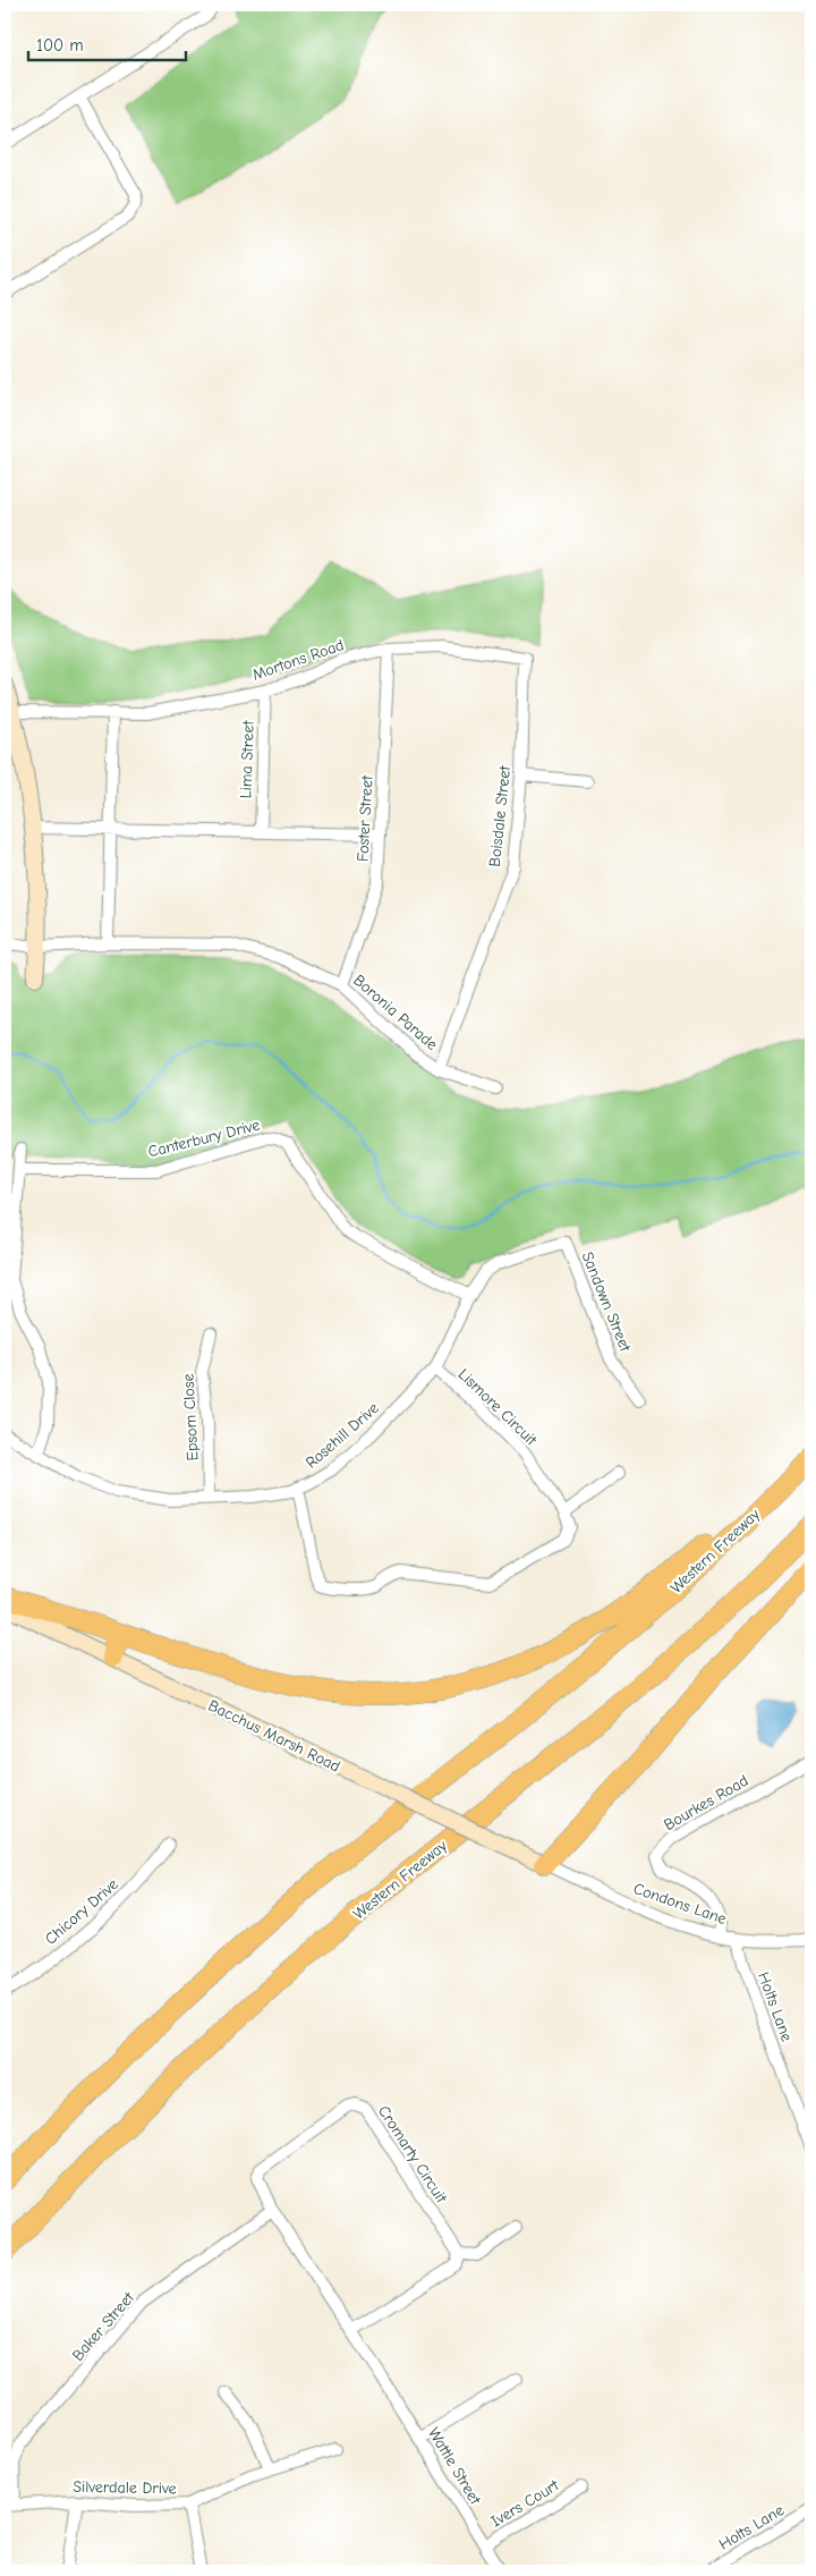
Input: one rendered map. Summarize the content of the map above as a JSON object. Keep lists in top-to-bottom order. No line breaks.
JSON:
{"streets":{"highway":["Western Freeway"],"main road":["Bacchus Marsh Road"],"street":["Mortons Road","Lima Street","Boisdale Street","Foster Street","Boronia Parade","Canterbury Drive","Sandown Street","Lismore Circuit","Epsom Close","Rosehill Drive","Bourkes Road","Condons Lane","Chicory Drive","Holts Lane","Cromarty Circuit","Baker Street","Wattle Street","Silverdale Drive","Ivers Court"]},"crossings":[["Mortons Road","Lima Street"],["Mortons Road","Boisdale Street"],["Mortons Road","Foster Street"],["Boisdale Street","Boronia Parade"],["Foster Street","Boronia Parade"],["Canterbury Drive","Rosehill Drive"],["Sandown Street","Rosehill Drive"],["Lismore Circuit","Rosehill Drive"],["Epsom Close","Rosehill Drive"],["Bacchus Marsh Road","Condons Lane"],["Bourkes Road","Condons Lane"],["Condons Lane","Holts Lane"],["Cromarty Circuit","Baker Street"],["Cromarty Circuit","Wattle Street"],["Baker Street","Silverdale Drive"],["Wattle Street","Ivers Court"]],"scale_bar":"100 m"}
